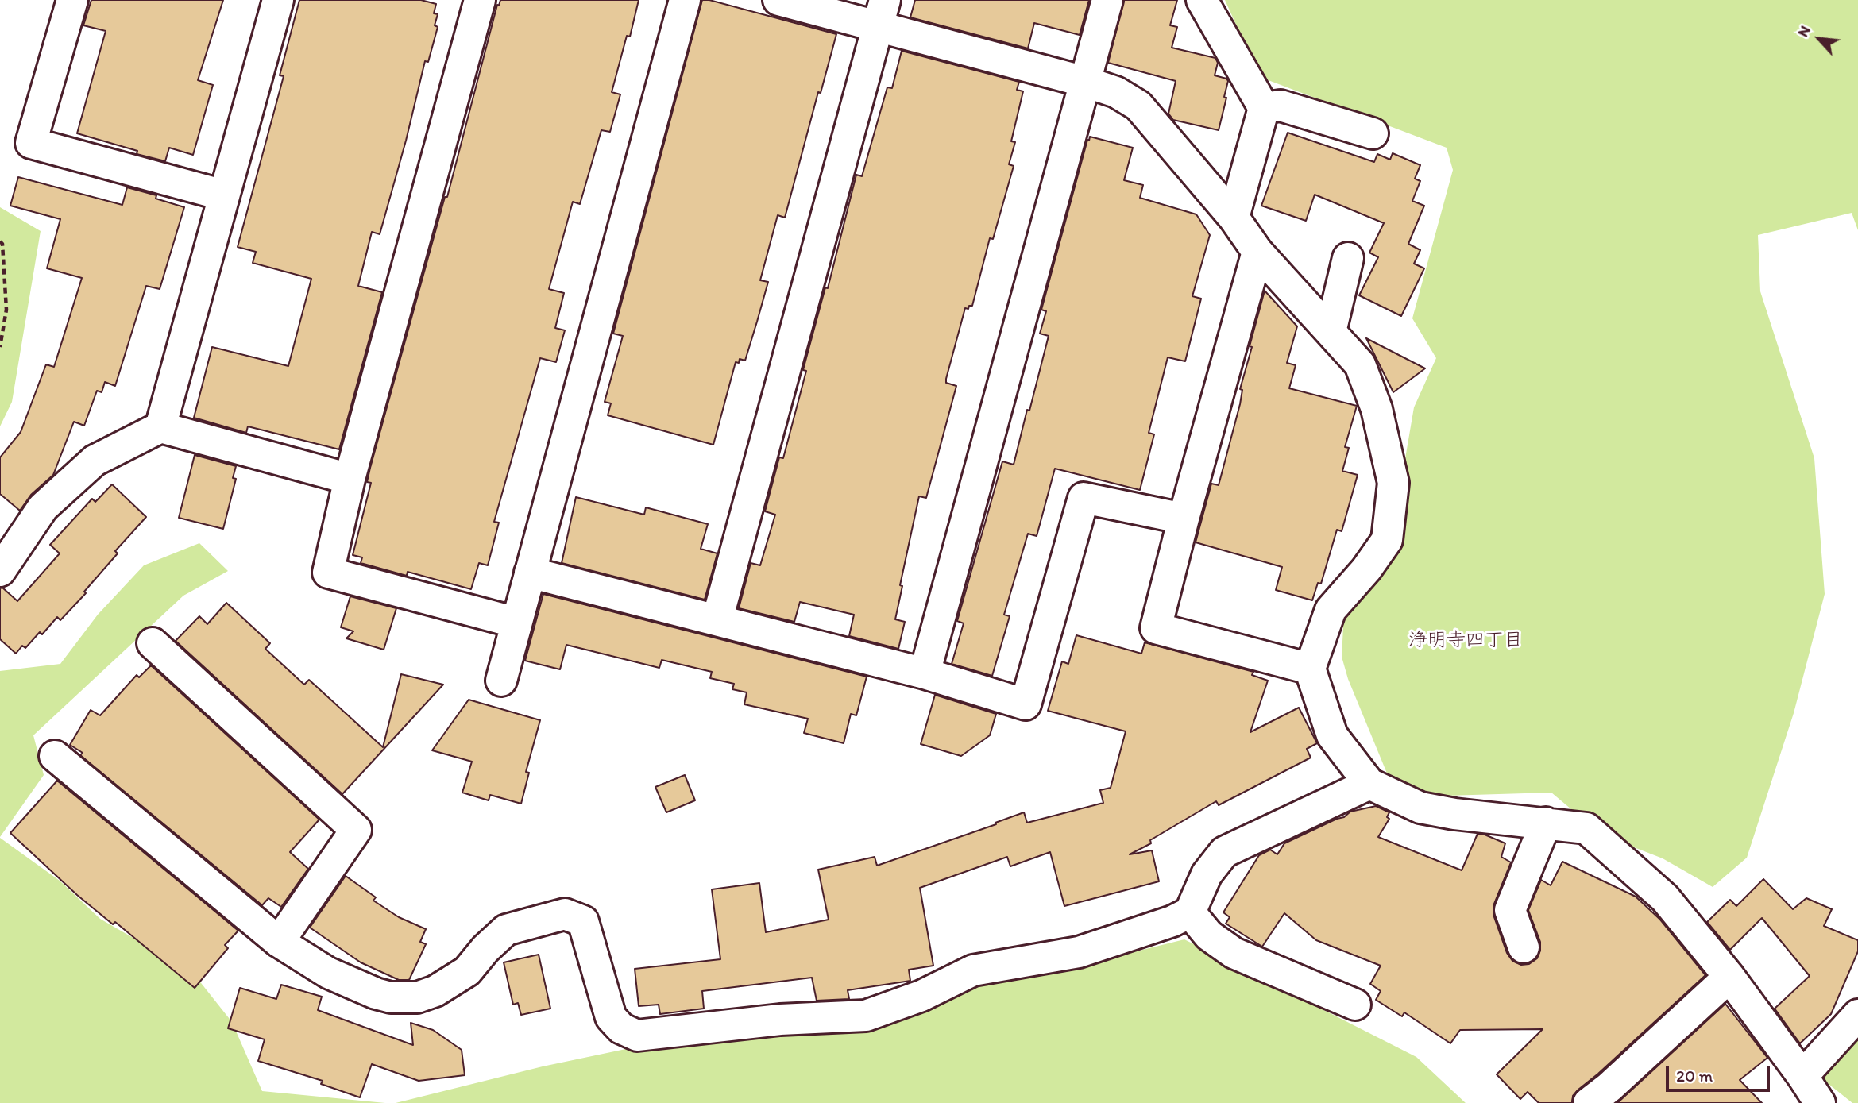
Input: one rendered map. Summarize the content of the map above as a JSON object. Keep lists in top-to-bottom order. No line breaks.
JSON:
{"districts":["浄明寺四丁目"],"scale_bar":"20 m","north":"top left"}
